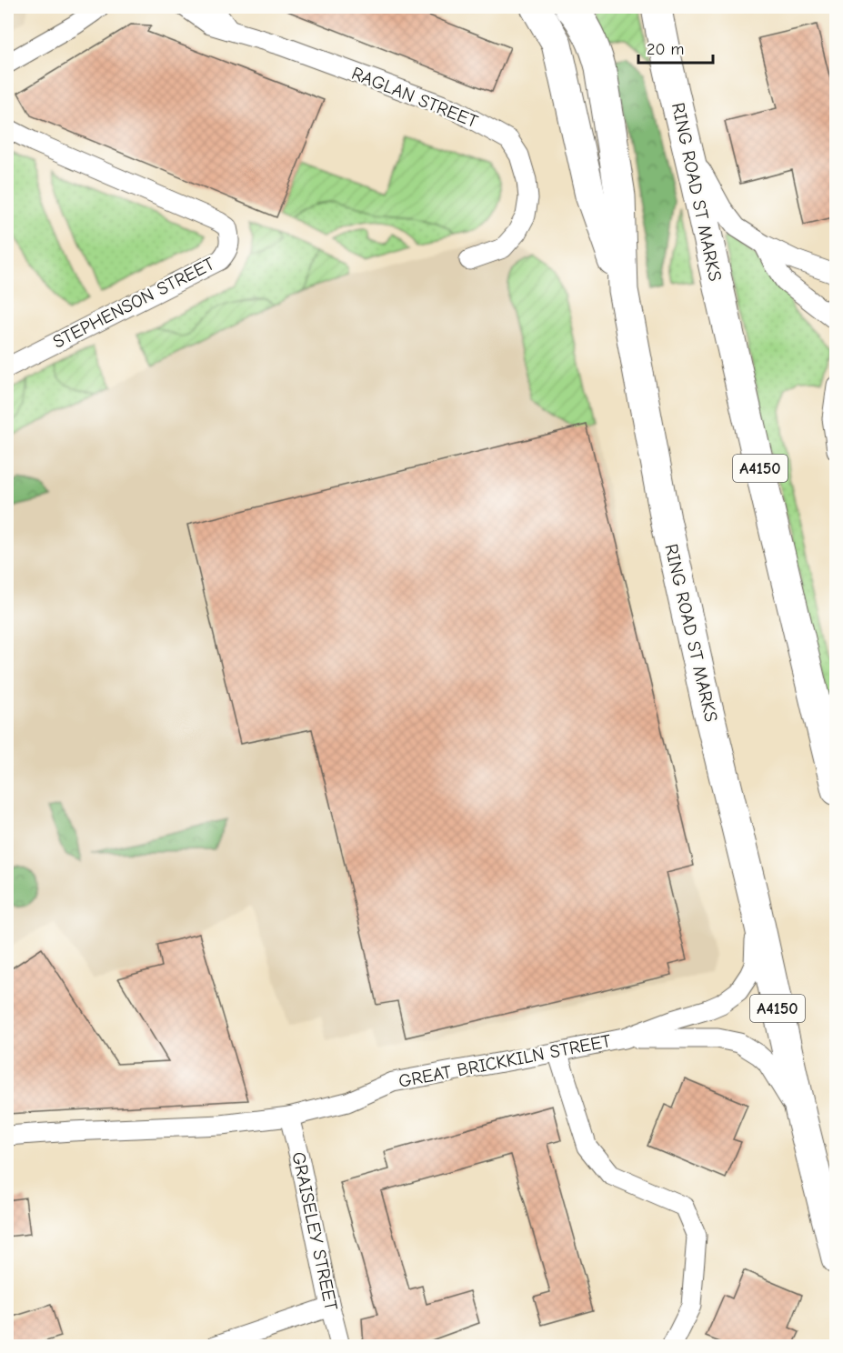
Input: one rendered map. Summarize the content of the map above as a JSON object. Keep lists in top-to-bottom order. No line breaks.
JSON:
{"streets":{"highway":["RING ROAD ST MARKS","A4150"],"street":["RAGLAN STREET","STEPHENSON STREET","GREAT BRICKKILN STREET","GRAISELEY STREET"]},"crossings":[["RING ROAD ST MARKS","GREAT BRICKKILN STREET"],["GREAT BRICKKILN STREET","GRAISELEY STREET"]],"scale_bar":"20 m"}
